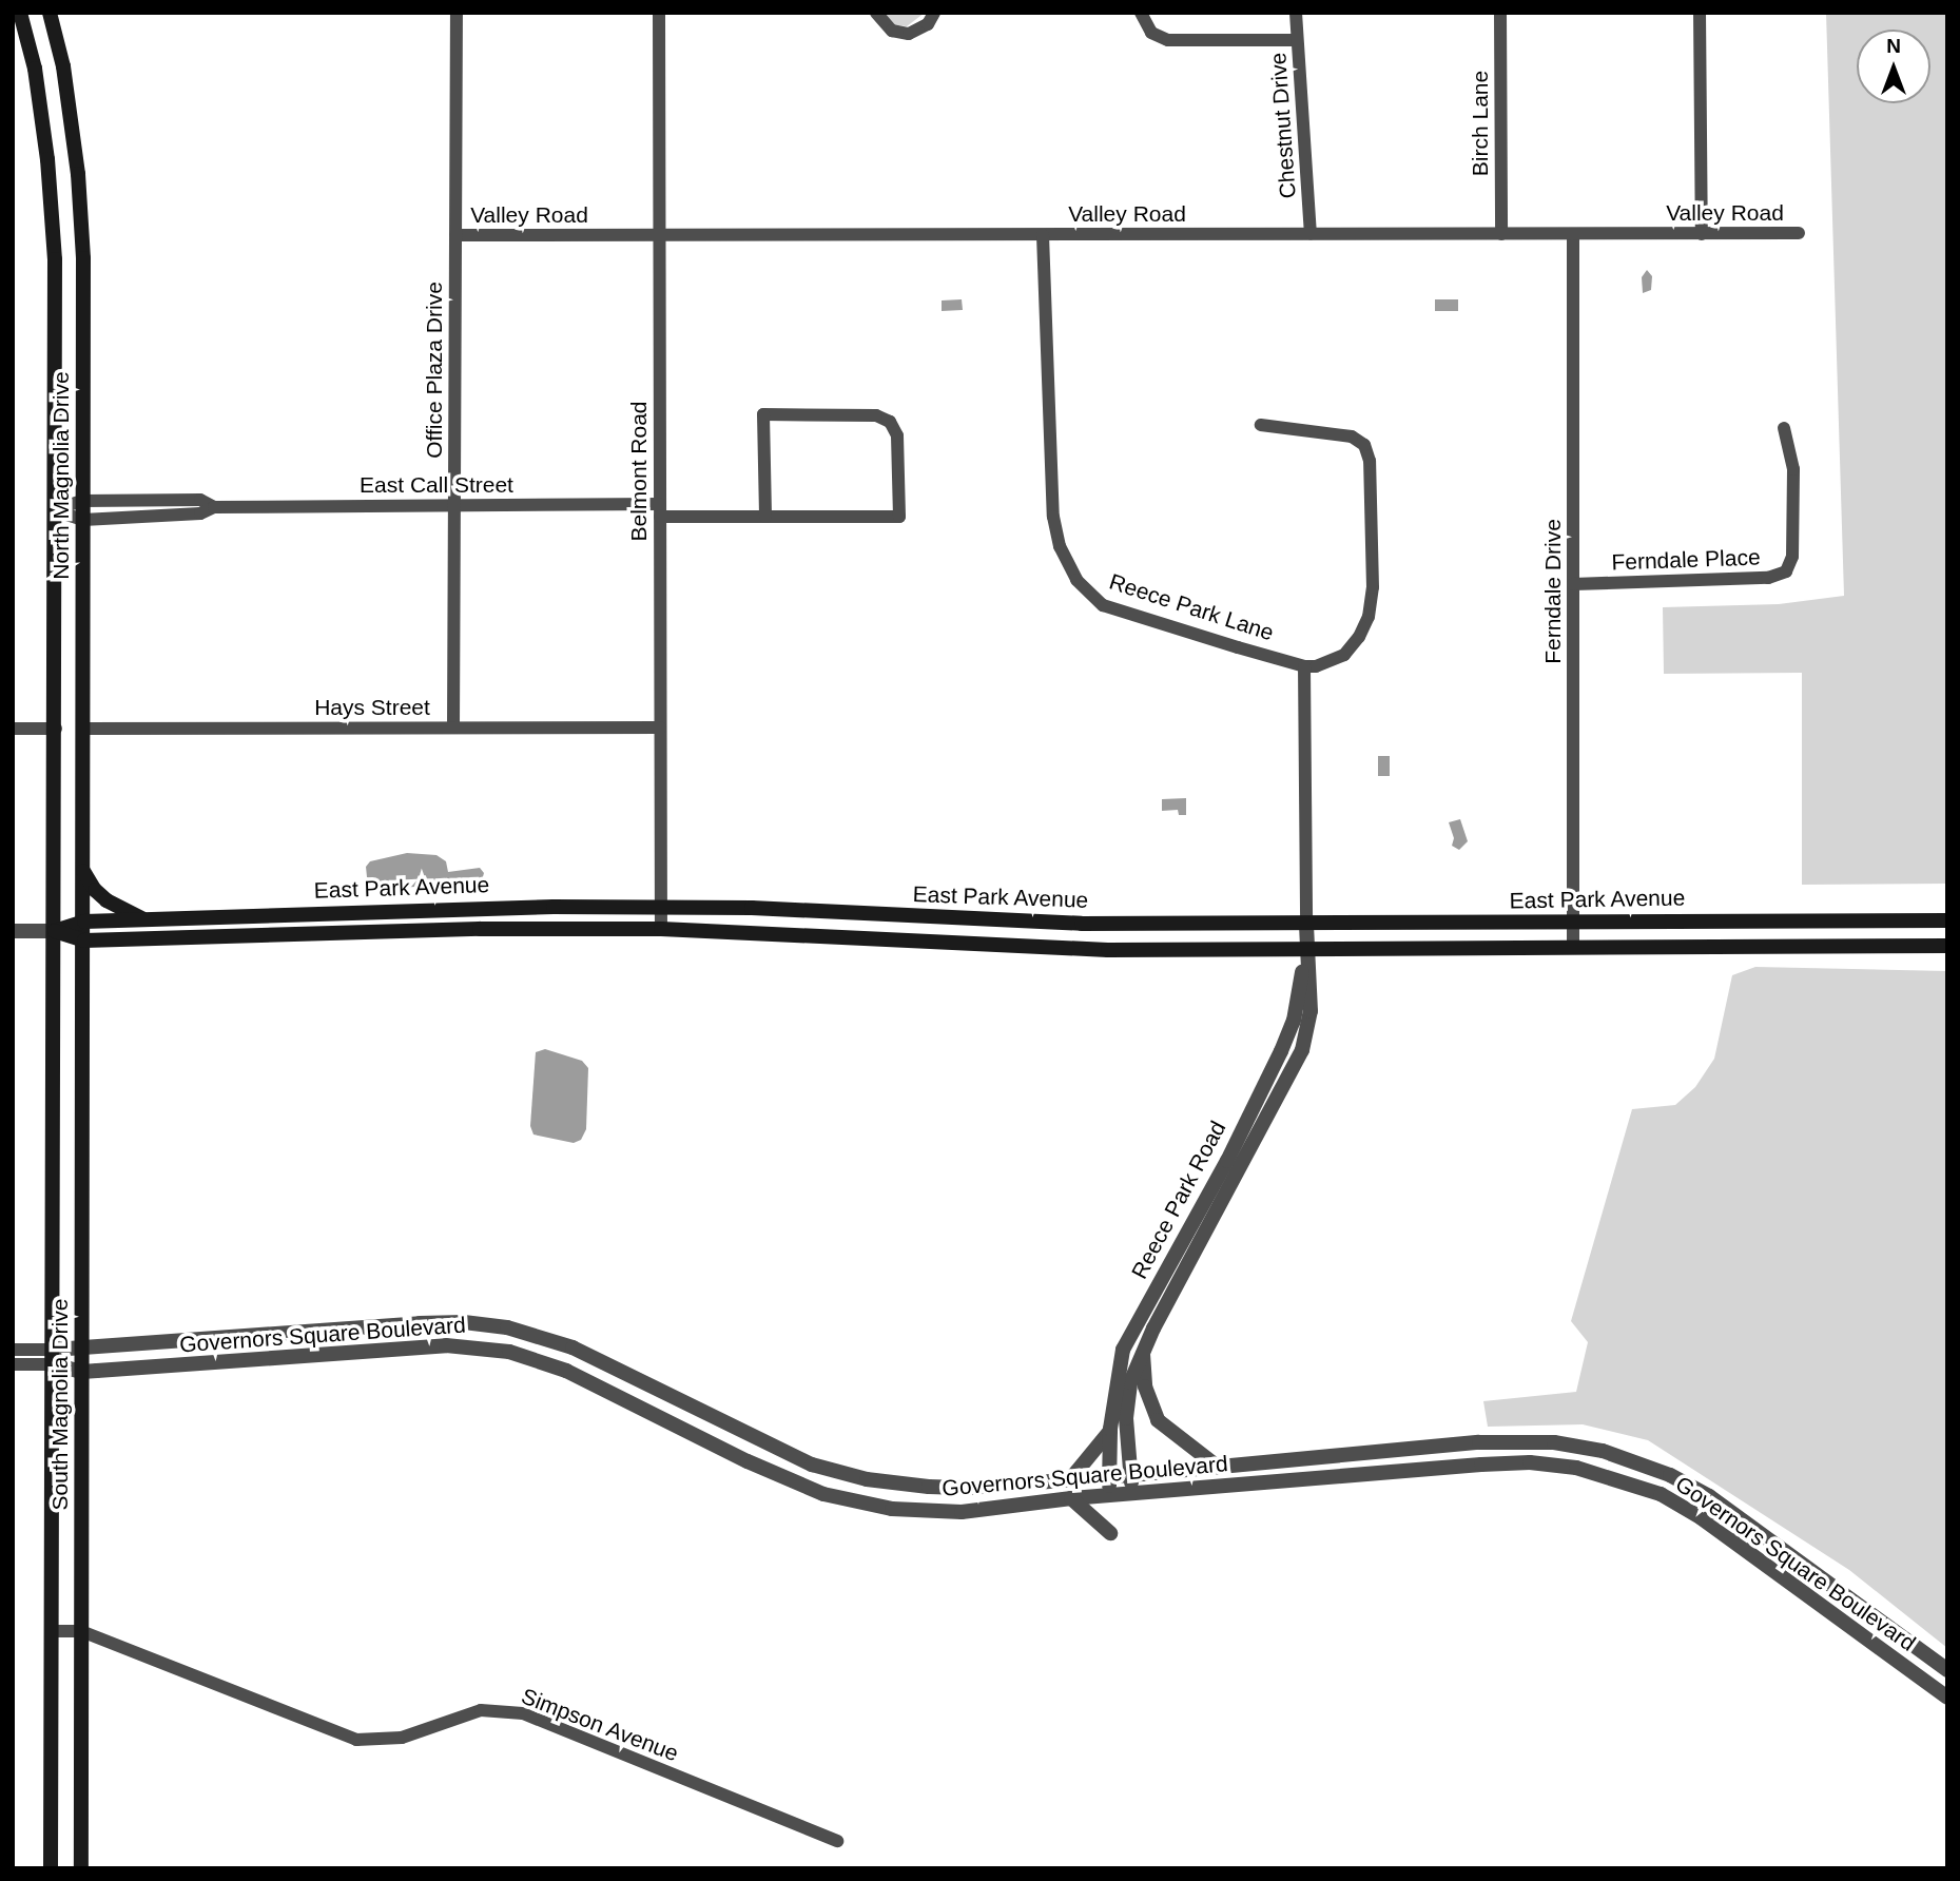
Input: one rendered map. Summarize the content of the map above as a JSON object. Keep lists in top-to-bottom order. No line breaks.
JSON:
{"streets":{"main road":["North Magnolia Drive","East Park Avenue","South Magnolia Drive"],"street":["Birch Lane","Chestnut Drive","Valley Road","Office Plaza Drive","Belmont Road","East Call Street","Ferndale Place","Ferndale Drive","Reece Park Lane","Hays Street","Reece Park Road","Governors Square Boulevard","Simpson Avenue"]},"crossings":[["Birch Lane","Valley Road"],["Chestnut Drive","Valley Road"],["Valley Road","Office Plaza Drive"],["Valley Road","Belmont Road"],["Valley Road","Ferndale Drive"],["Valley Road","Reece Park Lane"],["Office Plaza Drive","East Call Street"],["Office Plaza Drive","Hays Street"],["Belmont Road","East Call Street"],["Belmont Road","Hays Street"],["Belmont Road","East Park Avenue"],["North Magnolia Drive","East Call Street"],["North Magnolia Drive","Hays Street"],["North Magnolia Drive","East Park Avenue"],["North Magnolia Drive","South Magnolia Drive"],["Ferndale Place","Ferndale Drive"],["Ferndale Drive","East Park Avenue"],["East Park Avenue","Reece Park Road"],["East Park Avenue","South Magnolia Drive"],["Reece Park Road","Governors Square Boulevard"],["Governors Square Boulevard","South Magnolia Drive"],["South Magnolia Drive","Simpson Avenue"]],"north":"top"}
